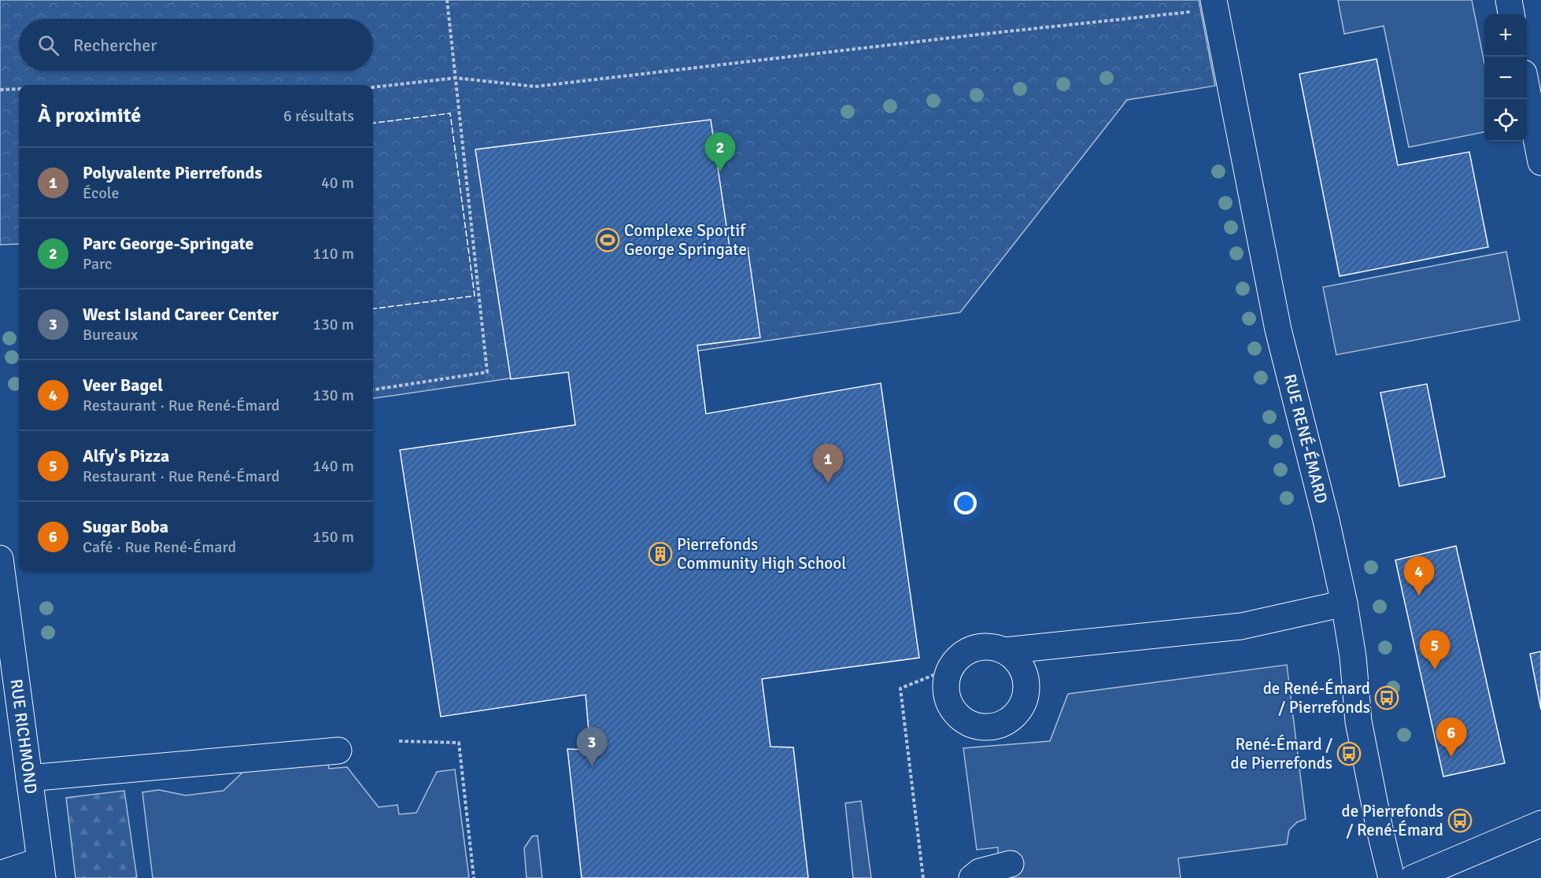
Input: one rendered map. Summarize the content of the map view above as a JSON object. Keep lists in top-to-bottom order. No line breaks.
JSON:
{"streets":{"street":["RUE RENÉ-ÉMARD","RUE RICHMOND"]},"places":{"sports":["Complexe Sportif George Springate"],"building":["Pierrefonds Community High School"],"bus stop":["de René-Émard / Pierrefonds","René-Émard / de Pierrefonds","de Pierrefonds / René-Émard"]},"page":{"map_buttons":["+","−"],"search":"Rechercher","heading":["À proximité","6 résultats"],"pins":["2","1","4","5","6","3"],"list":[{"mark":"1","name":"Polyvalente Pierrefonds","note":"École","value":"40 m"},{"mark":"2","name":"Parc George-Springate","note":"Parc","value":"110 m"},{"mark":"3","name":"West Island Career Center","note":"Bureaux","value":"130 m"},{"mark":"4","name":"Veer Bagel","note":"Restaurant · Rue René-Émard","value":"130 m"},{"mark":"5","name":"Alfy's Pizza","note":"Restaurant · Rue René-Émard","value":"140 m"},{"mark":"6","name":"Sugar Boba","note":"Café · Rue René-Émard","value":"150 m"}]}}
